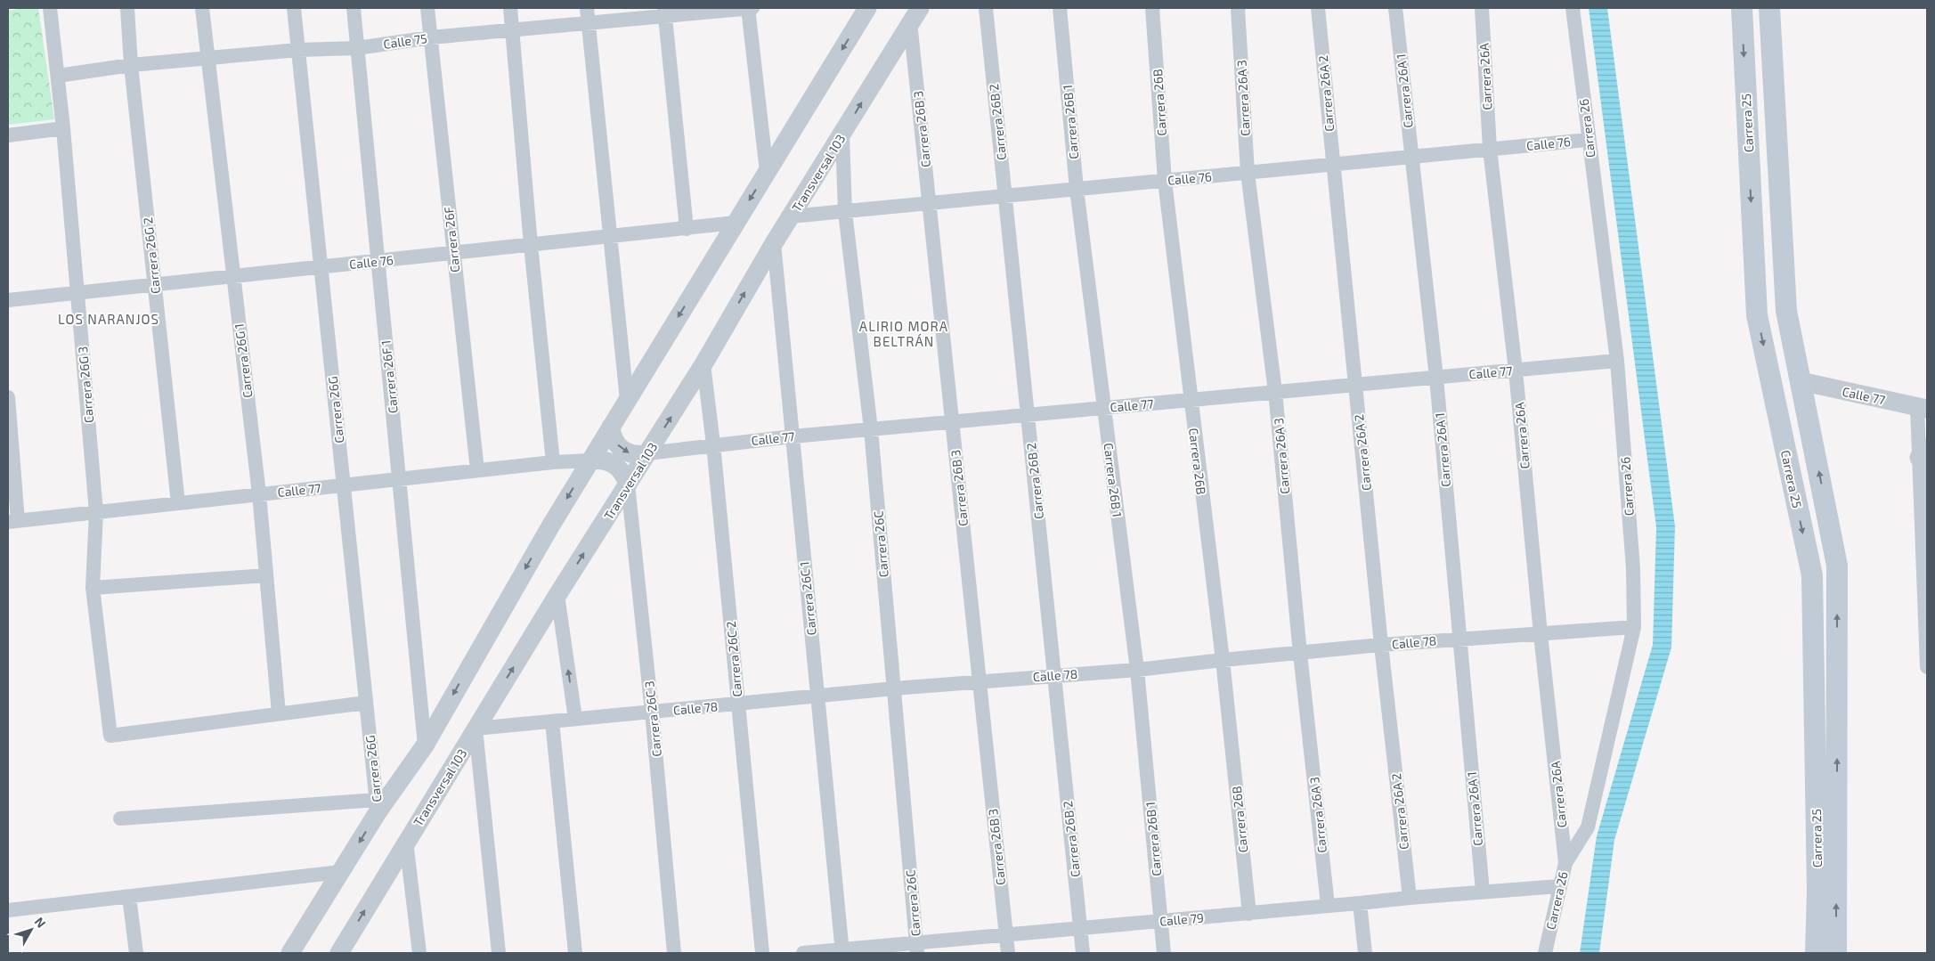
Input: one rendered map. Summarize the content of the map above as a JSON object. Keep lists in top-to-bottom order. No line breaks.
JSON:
{"streets":{"main road":["Carrera 25"],"street":["Calle 75","Carrera 26A","Carrera 26A 1","Carrera 26A 2","Carrera 26A 3","Carrera 26B","Carrera 26B 2","Carrera 26B 1","Carrera 26","Carrera 26B 3","Calle 76","Transversal 103","Carrera 26F","Carrera 26G 2","Carrera 26G 1","Calle 77","Carrera 26F 1","Carrera 26G 3","Carrera 26G","Carrera 26C","Carrera 26C 1","Calle 78","Carrera 26C 2","Carrera 26C 3","Calle 79"]},"crossings":[["Calle 75","Carrera 26F"],["Calle 75","Carrera 26G 2"],["Calle 75","Carrera 26G 1"],["Calle 75","Carrera 26F 1"],["Calle 75","Carrera 26G 3"],["Calle 75","Carrera 26G"],["Carrera 26A","Carrera 26"],["Carrera 26A","Calle 76"],["Carrera 26A","Calle 77"],["Carrera 26A","Calle 78"],["Carrera 26A 1","Calle 76"],["Carrera 26A 1","Calle 77"],["Carrera 26A 1","Calle 78"],["Carrera 26A 1","Calle 79"],["Carrera 26A 2","Calle 76"],["Carrera 26A 2","Calle 77"],["Carrera 26A 2","Calle 78"],["Carrera 26A 2","Calle 79"],["Carrera 26A 3","Calle 76"],["Carrera 26A 3","Calle 77"],["Carrera 26A 3","Calle 78"],["Carrera 26A 3","Calle 79"],["Carrera 26B","Calle 76"],["Carrera 26B","Calle 77"],["Carrera 26B","Calle 78"],["Carrera 26B","Calle 79"],["Carrera 26B 2","Calle 76"],["Carrera 26B 2","Calle 77"],["Carrera 26B 2","Calle 78"],["Carrera 26B 2","Calle 79"],["Carrera 26B 1","Calle 76"],["Carrera 26B 1","Calle 77"],["Carrera 26B 1","Calle 78"],["Carrera 26B 1","Calle 79"],["Carrera 25","Calle 77"],["Carrera 26","Calle 76"],["Carrera 26","Calle 77"],["Carrera 26","Calle 78"],["Carrera 26","Calle 79"],["Carrera 26B 3","Calle 76"],["Carrera 26B 3","Transversal 103"],["Carrera 26B 3","Calle 77"],["Carrera 26B 3","Calle 78"],["Carrera 26B 3","Calle 79"],["Calle 76","Transversal 103"],["Calle 76","Carrera 26F"],["Calle 76","Carrera 26G 2"],["Calle 76","Carrera 26G 1"],["Calle 76","Carrera 26F 1"],["Calle 76","Carrera 26G 3"],["Calle 76","Carrera 26G"],["Calle 76","Carrera 26C"],["Transversal 103","Calle 77"],["Transversal 103","Carrera 26C"],["Transversal 103","Carrera 26C 1"],["Transversal 103","Calle 78"],["Transversal 103","Carrera 26C 2"],["Transversal 103","Carrera 26C 3"],["Carrera 26F","Calle 77"],["Carrera 26G 2","Calle 77"],["Carrera 26G 1","Calle 77"],["Carrera 26G 1","Carrera 26G 3"],["Calle 77","Carrera 26F 1"],["Calle 77","Carrera 26G 3"],["Calle 77","Carrera 26G"],["Calle 77","Carrera 26C"],["Calle 77","Carrera 26C 1"],["Calle 77","Carrera 26C 2"],["Carrera 26C","Calle 78"],["Carrera 26C","Calle 79"],["Carrera 26C 1","Calle 78"],["Carrera 26C 1","Calle 79"],["Calle 78","Carrera 26C 2"],["Calle 78","Carrera 26C 3"]],"districts":["LOS NARANJOS","ALIRIO MORA BELTRÁN"],"north":"top right"}
